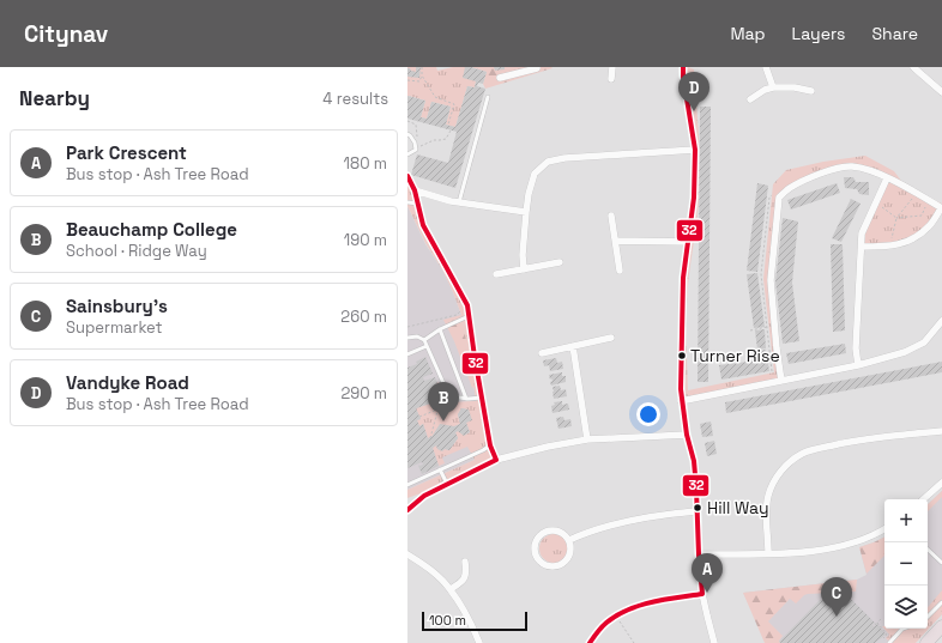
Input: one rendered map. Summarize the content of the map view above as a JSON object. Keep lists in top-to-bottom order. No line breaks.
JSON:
{"places":["Turner Rise","Hill Way"],"lines":["transit line 32"],"scale_bar":"100 m","page":{"header":"Citynav","nav":["Map","Layers","Share"],"heading":["Nearby","4 results"],"pins":["D","B","A","C"],"list":[{"mark":"A","name":"Park Crescent","note":"Bus stop · Ash Tree Road","value":"180 m"},{"mark":"B","name":"Beauchamp College","note":"School · Ridge Way","value":"190 m"},{"mark":"C","name":"Sainsbury's","note":"Supermarket","value":"260 m"},{"mark":"D","name":"Vandyke Road","note":"Bus stop · Ash Tree Road","value":"290 m"}],"map_buttons":["+","−"],"scale":"100 m"}}
